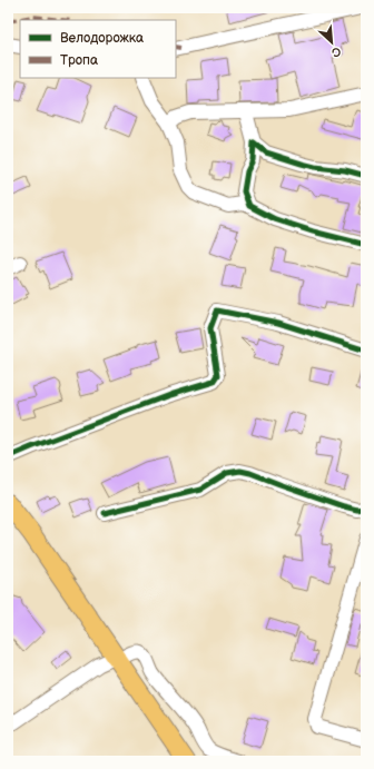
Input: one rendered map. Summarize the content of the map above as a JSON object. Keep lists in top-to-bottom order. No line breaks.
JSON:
{"legend":["Велодорожка","Тропа"],"north":"bottom right"}
